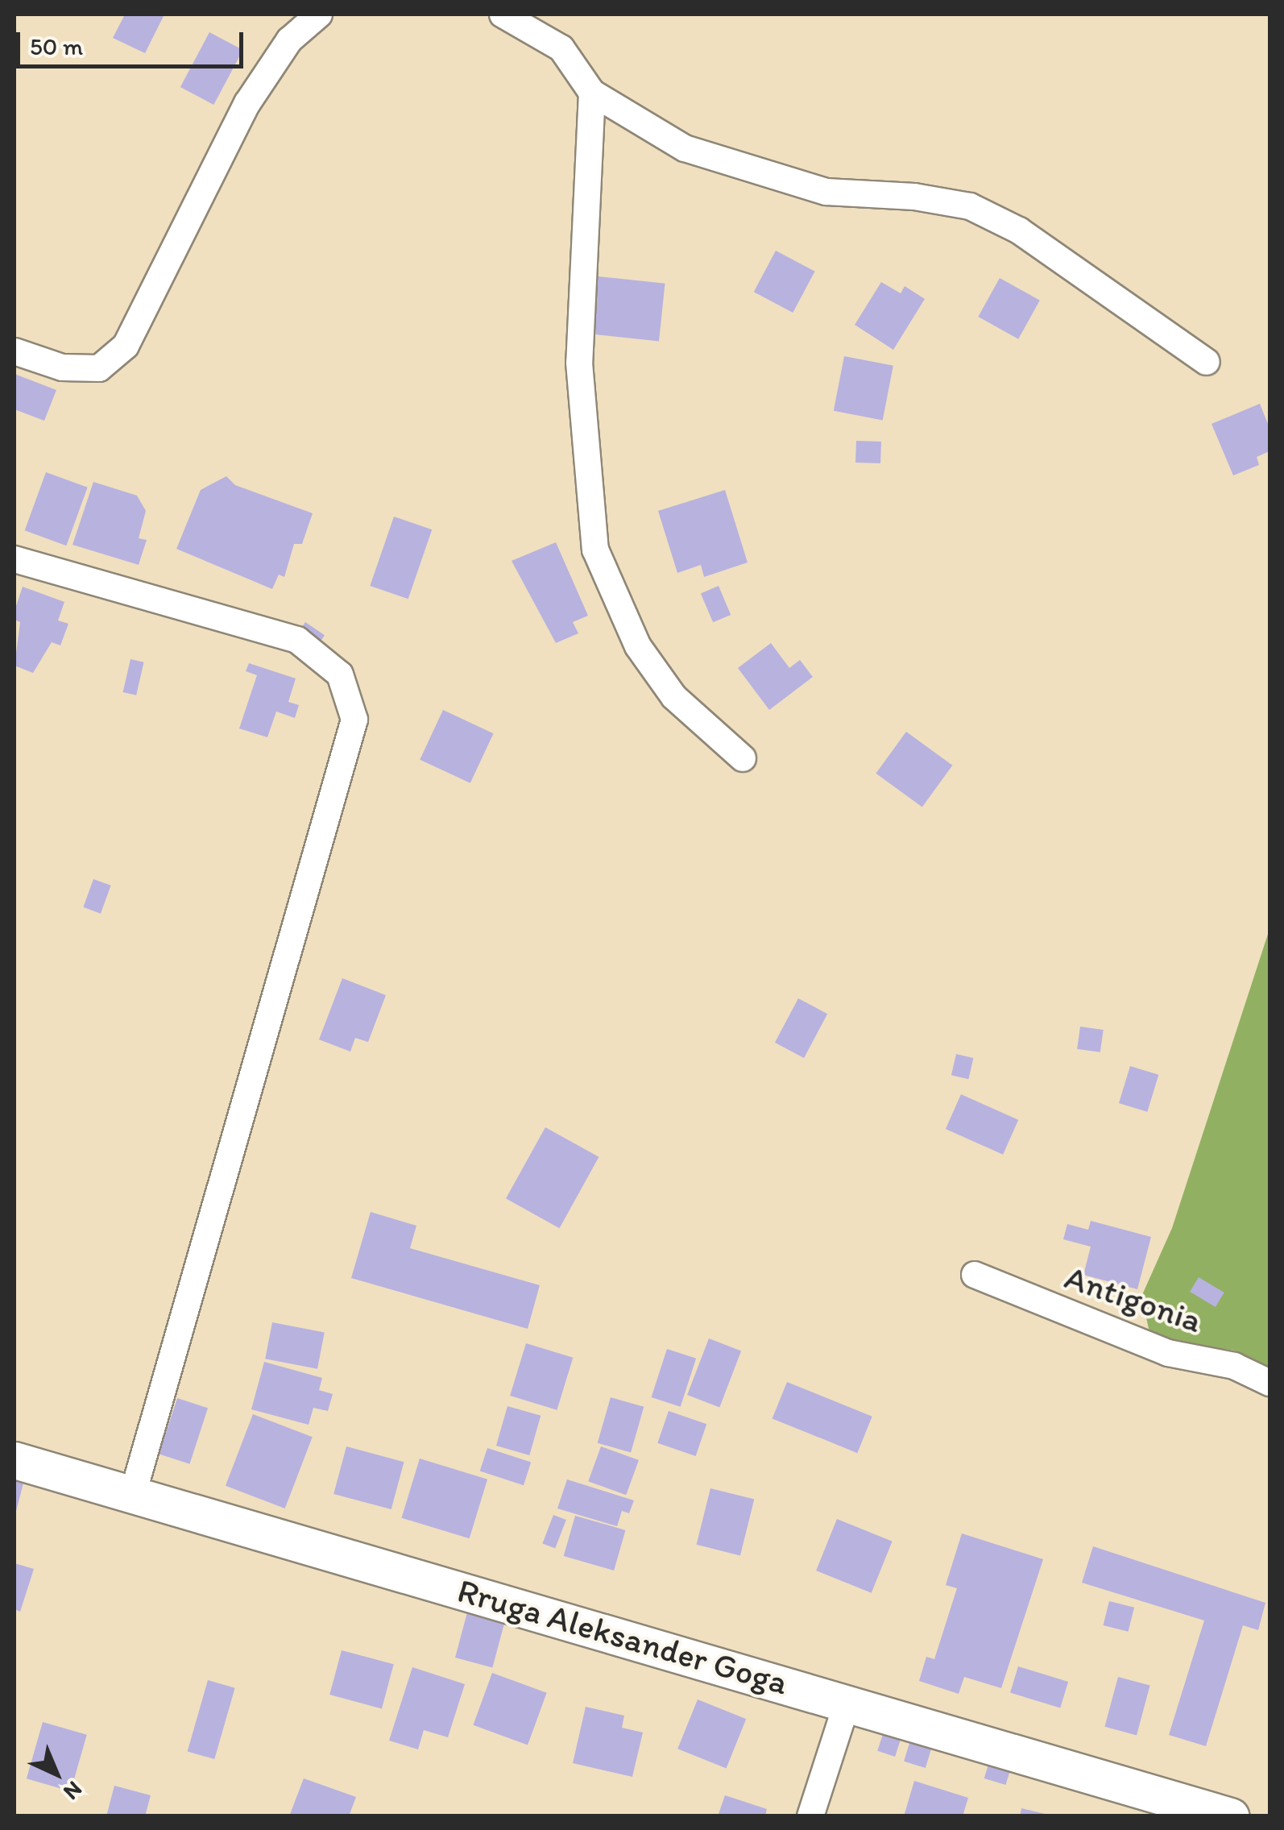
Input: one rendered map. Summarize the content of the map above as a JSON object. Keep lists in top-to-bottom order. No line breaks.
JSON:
{"streets":{"main road":["Rruga Aleksander Goga"],"street":["Antigonia"]},"scale_bar":"50 m","north":"bottom right"}
